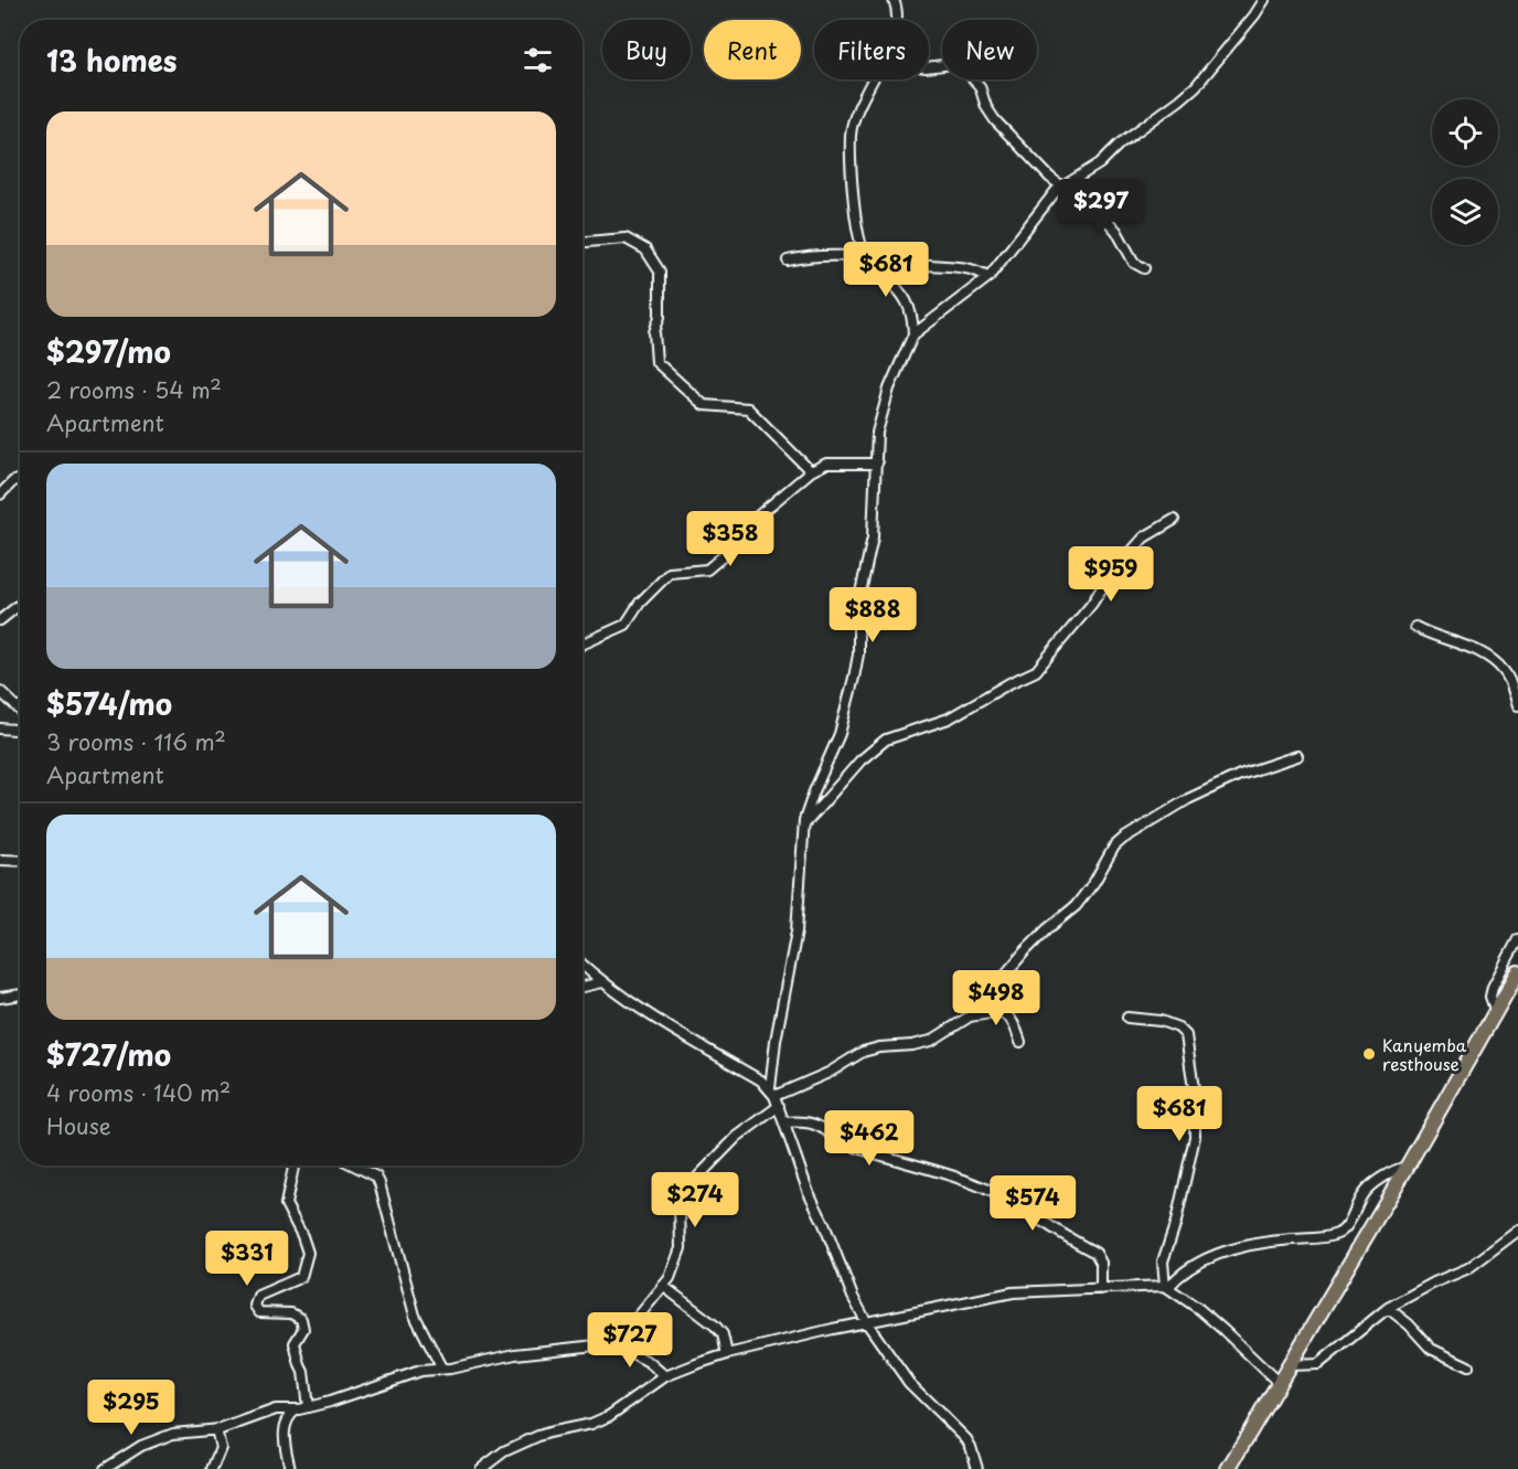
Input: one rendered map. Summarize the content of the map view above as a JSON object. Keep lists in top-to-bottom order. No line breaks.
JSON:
{"places":["Kanyemba resthouse"],"page":{"chip":["Buy","Rent","Filters","New"],"heading":"13 homes","list":[{"name":"$297/mo","note":"2 rooms · 54 m² · Apartment"},{"name":"$574/mo","note":"3 rooms · 116 m² · Apartment"},{"name":"$727/mo","note":"4 rooms · 140 m² · House"}],"price":["$297","$681","$358","$959","$888","$498","$681","$462","$274","$574","$331","$727","$295"]}}
